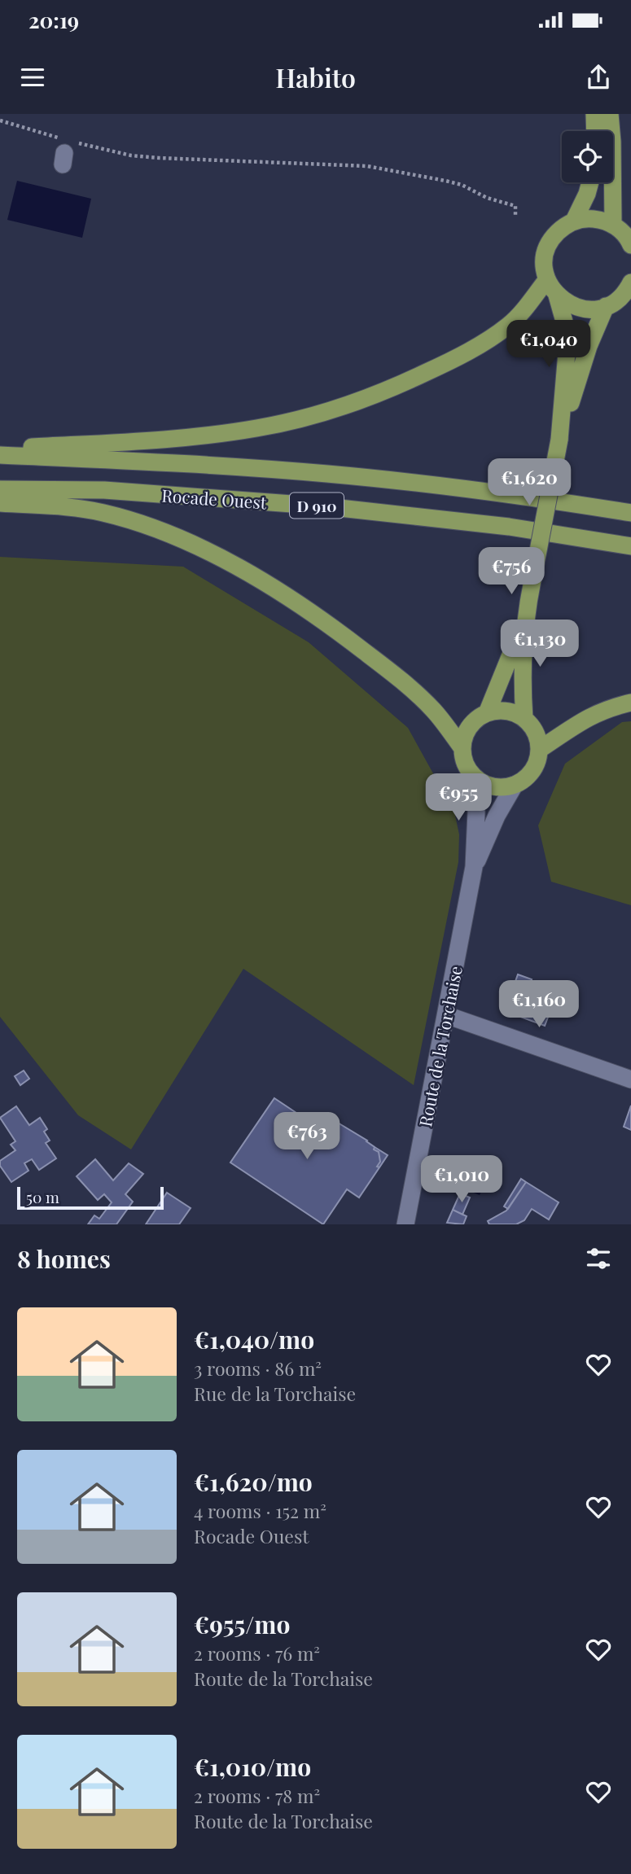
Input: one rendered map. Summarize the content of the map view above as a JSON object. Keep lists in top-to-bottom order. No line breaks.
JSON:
{"streets":{"main road":["Rocade Ouest","D 910"],"street":["Route de la Torchaise"]},"scale_bar":"50 m","page":{"status":"20:19","header":"Habito","price":["€1,040","€1,620","€756","€1,130","€955","€1,160","€763","€1,010"],"scale":"50 m","heading":"8 homes","list":[{"name":"€1,040/mo","note":"3 rooms · 86 m² · Rue de la Torchaise"},{"name":"€1,620/mo","note":"4 rooms · 152 m² · Rocade Ouest"},{"name":"€955/mo","note":"2 rooms · 76 m² · Route de la Torchaise"},{"name":"€1,010/mo","note":"2 rooms · 78 m² · Route de la Torchaise"}]}}
